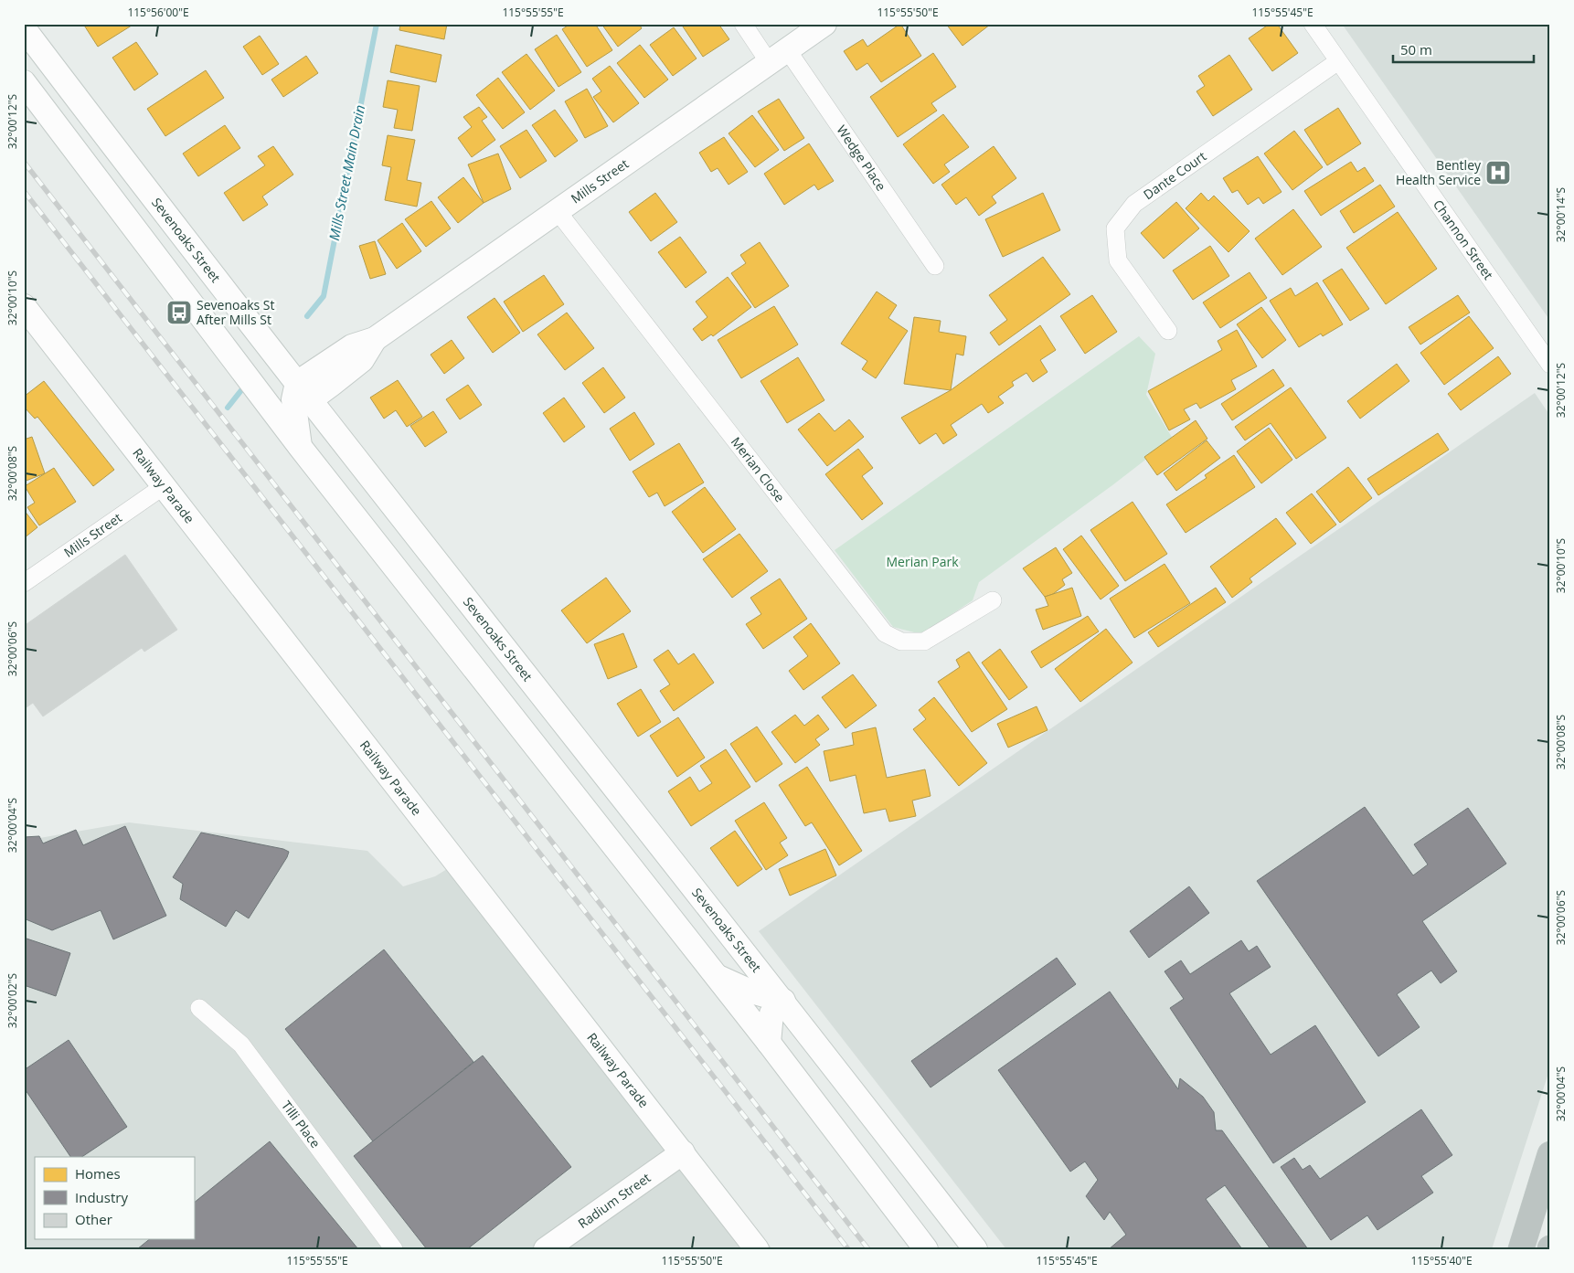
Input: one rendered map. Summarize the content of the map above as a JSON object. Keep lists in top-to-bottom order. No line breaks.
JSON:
{"streets":{"main road":["Mills Street","Sevenoaks Street","Railway Parade","Radium Street"],"street":["Wedge Place","Dante Court","Channon Street","Merian Close","Tilli Place"]},"crossings":[["Wedge Place","Mills Street"],["Dante Court","Channon Street"],["Mills Street","Sevenoaks Street"],["Mills Street","Merian Close"],["Mills Street","Railway Parade"],["Railway Parade","Radium Street"]],"water":["Mills Street Main Drain"],"parks":["Merian Park"],"places":{"hospital":["Bentley Health Service"],"bus stop":["Sevenoaks St After Mills St"]},"legend":["Homes","Industry","Other"],"scale_bar":"50 m","coordinates":["115°56'00\"E","115°55'55\"E","115°55'50\"E","115°55'45\"E","32°00'12\"S","32°00'14\"S","32°00'10\"S","32°00'08\"S","32°00'06\"S","32°00'04\"S","32°00'02\"S","115°55'40\"E"]}
